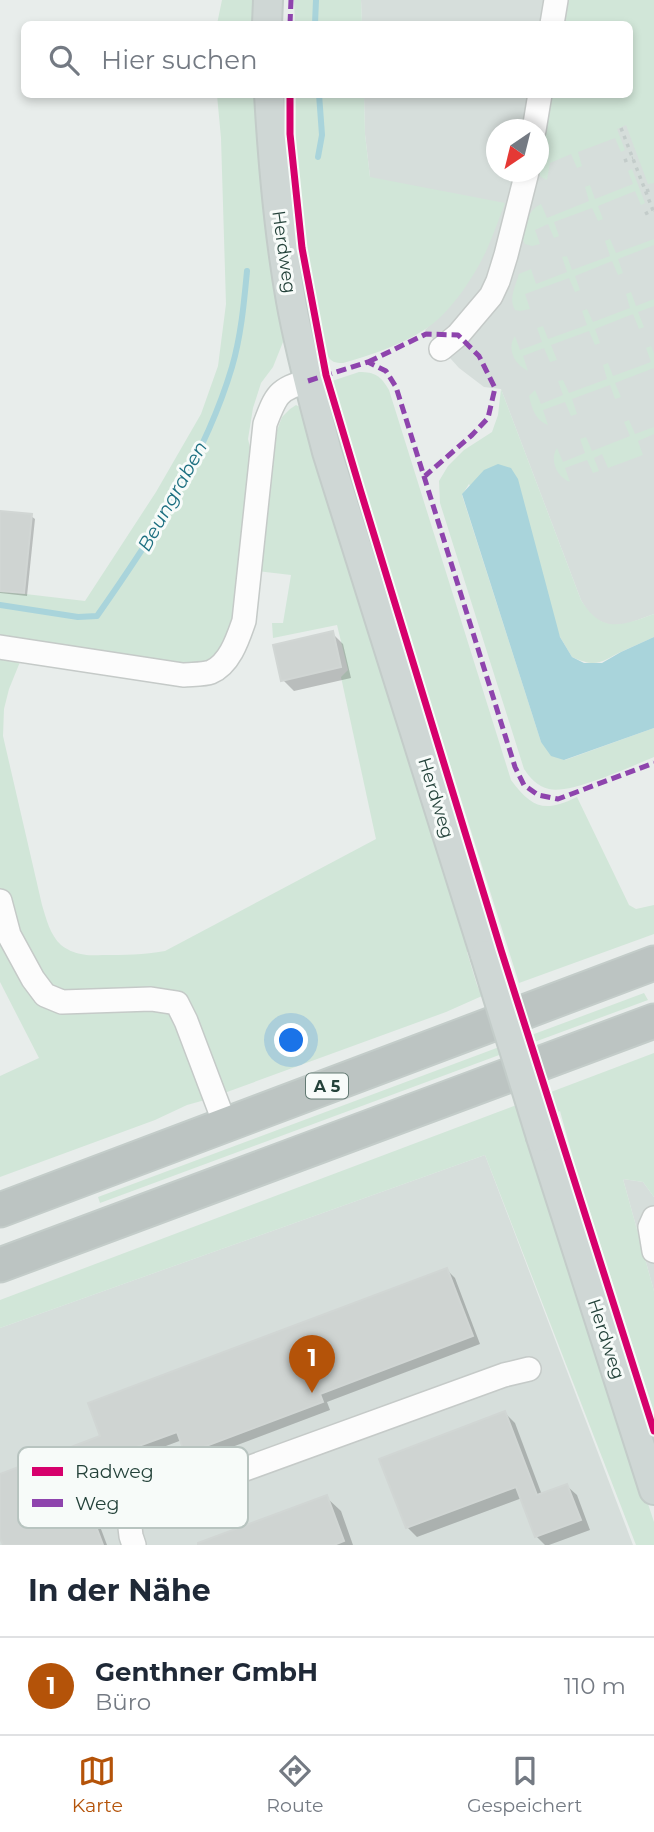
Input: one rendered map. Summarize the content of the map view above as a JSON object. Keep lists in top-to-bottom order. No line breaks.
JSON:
{"streets":{"highway":["A 5"],"main road":["Herdweg"]},"water":["Beungraben"],"legend":["Radweg","Weg"],"north":"bottom left","page":{"search":"Hier suchen","pins":"1","heading":"In der Nähe","list":[{"mark":"1","name":"Genthner GmbH","note":"Büro","value":"110 m"}],"nav":["Karte","Route","Gespeichert"]}}
